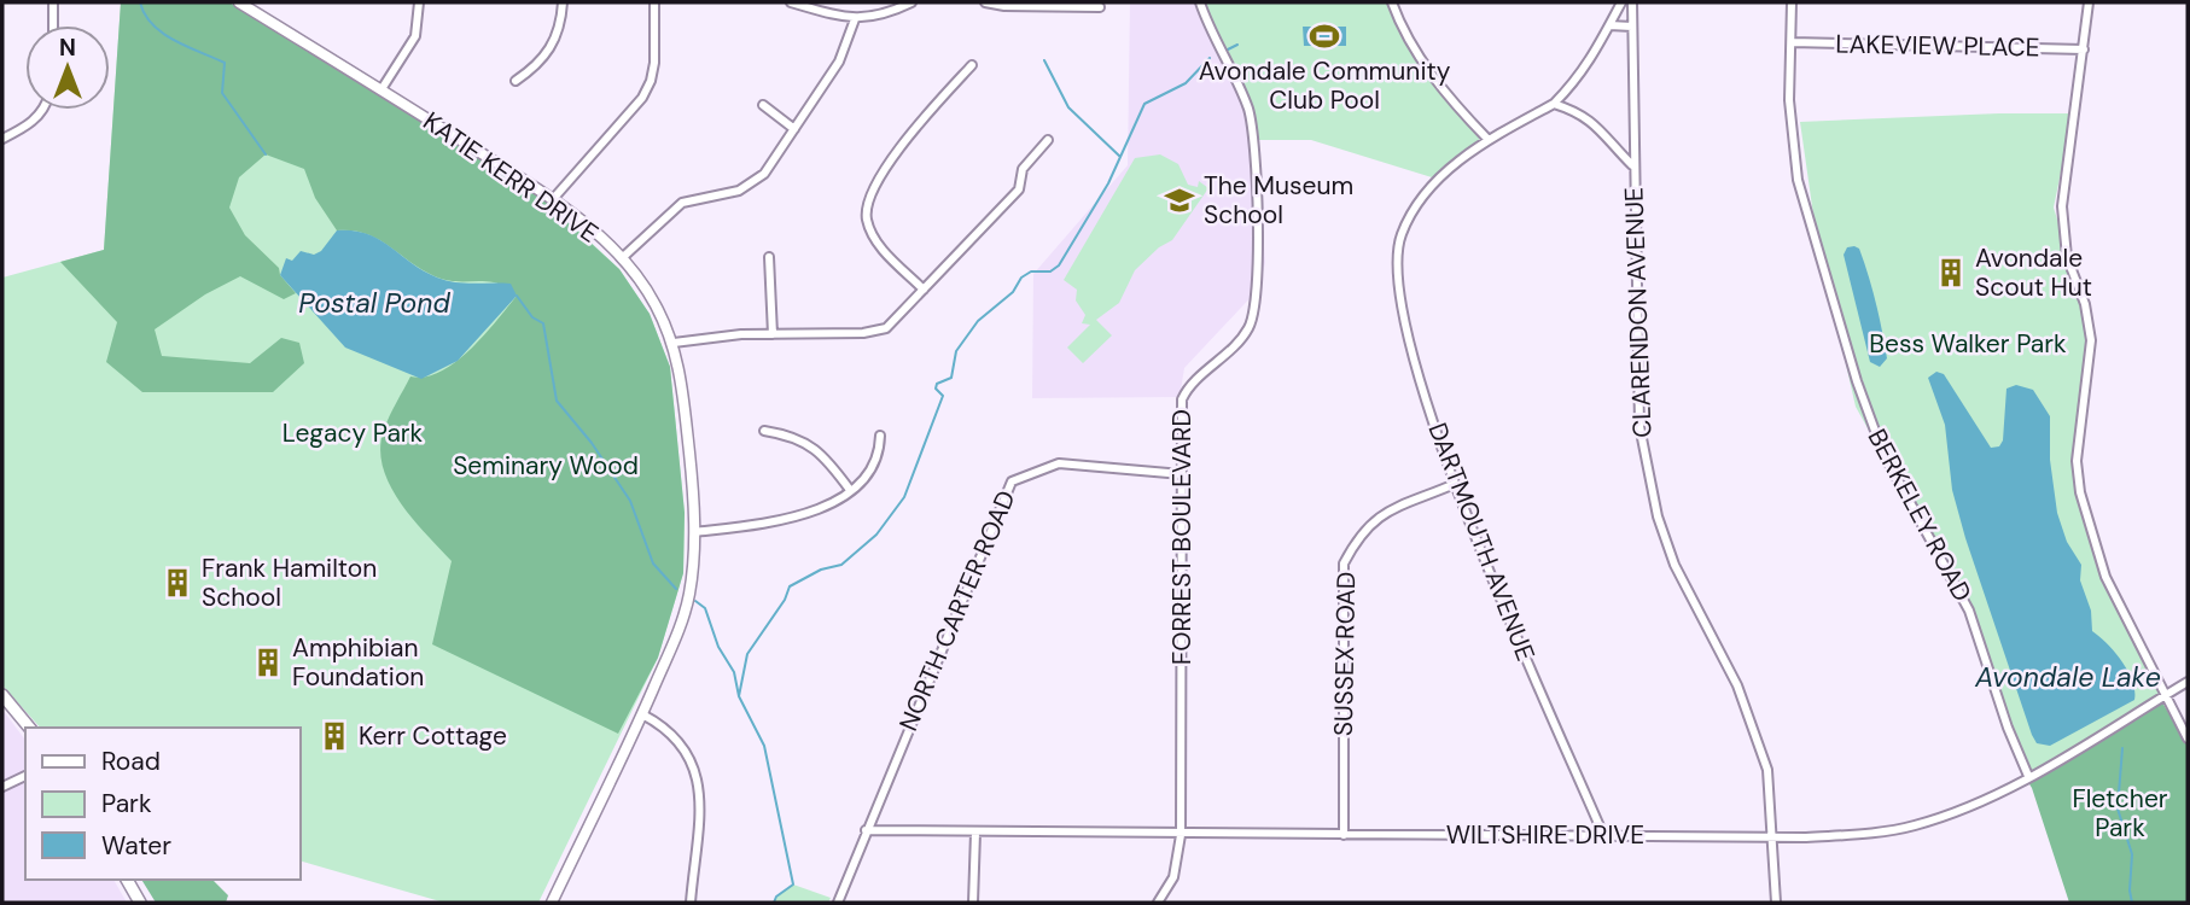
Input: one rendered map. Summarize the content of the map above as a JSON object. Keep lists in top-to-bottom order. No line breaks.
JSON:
{"streets":{"street":["LAKEVIEW PLACE","KATIE KERR DRIVE","CLARENDON AVENUE","BERKELEY ROAD","FORREST BOULEVARD","DARTMOUTH AVENUE","NORTH CARTER ROAD","SUSSEX ROAD","WILTSHIRE DRIVE"]},"crossings":[["LAKEVIEW PLACE","BERKELEY ROAD"],["CLARENDON AVENUE","WILTSHIRE DRIVE"],["BERKELEY ROAD","WILTSHIRE DRIVE"],["FORREST BOULEVARD","NORTH CARTER ROAD"],["FORREST BOULEVARD","WILTSHIRE DRIVE"],["DARTMOUTH AVENUE","SUSSEX ROAD"],["DARTMOUTH AVENUE","WILTSHIRE DRIVE"],["NORTH CARTER ROAD","WILTSHIRE DRIVE"],["SUSSEX ROAD","WILTSHIRE DRIVE"]],"water":["Postal Pond","Avondale Lake"],"parks":["Bess Walker Park","Legacy Park","Seminary Wood","Fletcher Park"],"places":{"sports":["Avondale Community Club Pool"],"school or university":["The Museum School"],"building":["Avondale Scout Hut","Frank Hamilton School","Amphibian Foundation","Kerr Cottage"]},"legend":["Road","Park","Water"],"north":"top"}
